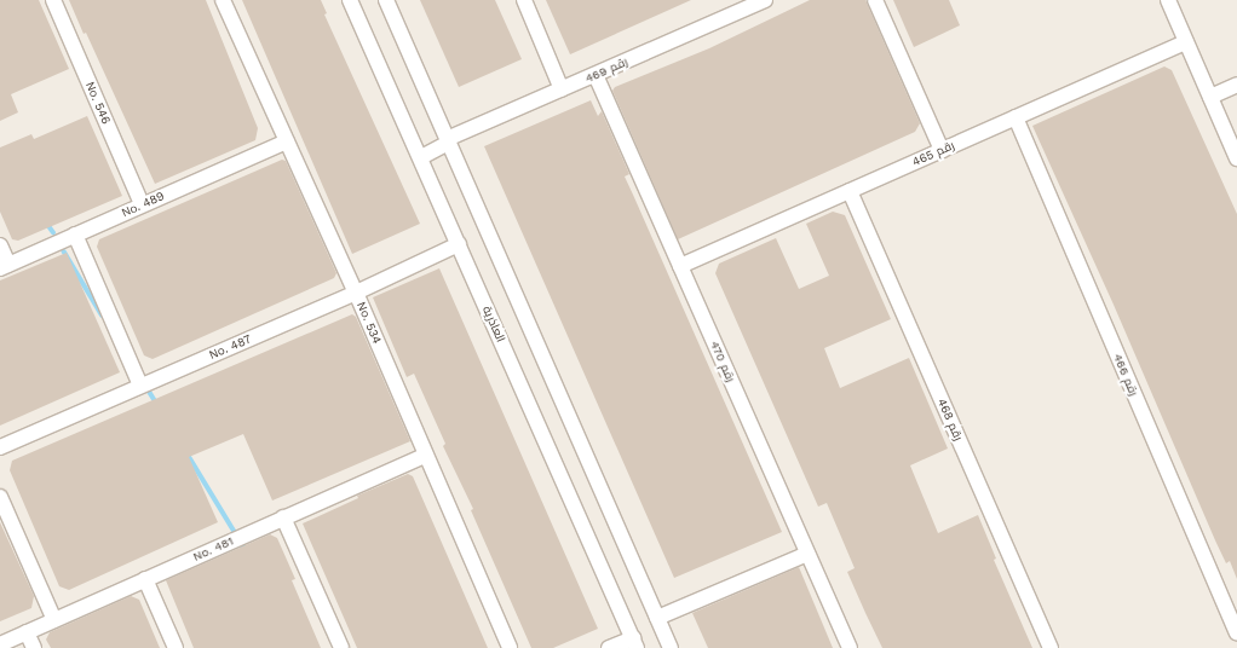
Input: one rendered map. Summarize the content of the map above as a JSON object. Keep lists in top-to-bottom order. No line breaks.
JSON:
{"streets":{"street":["رقم 469","No. 546","رقم 465","No. 489","No. 534","العاذرية","No. 487","رقم 470","رقم 466","رقم 468","No. 481"]},"crossings":[["رقم 469","العاذرية"],["رقم 469","رقم 470"],["No. 546","No. 489"],["رقم 465","رقم 470"],["رقم 465","رقم 466"],["رقم 465","رقم 468"],["No. 489","No. 534"],["No. 534","No. 487"],["No. 534","No. 481"],["العاذرية","No. 487"]]}
